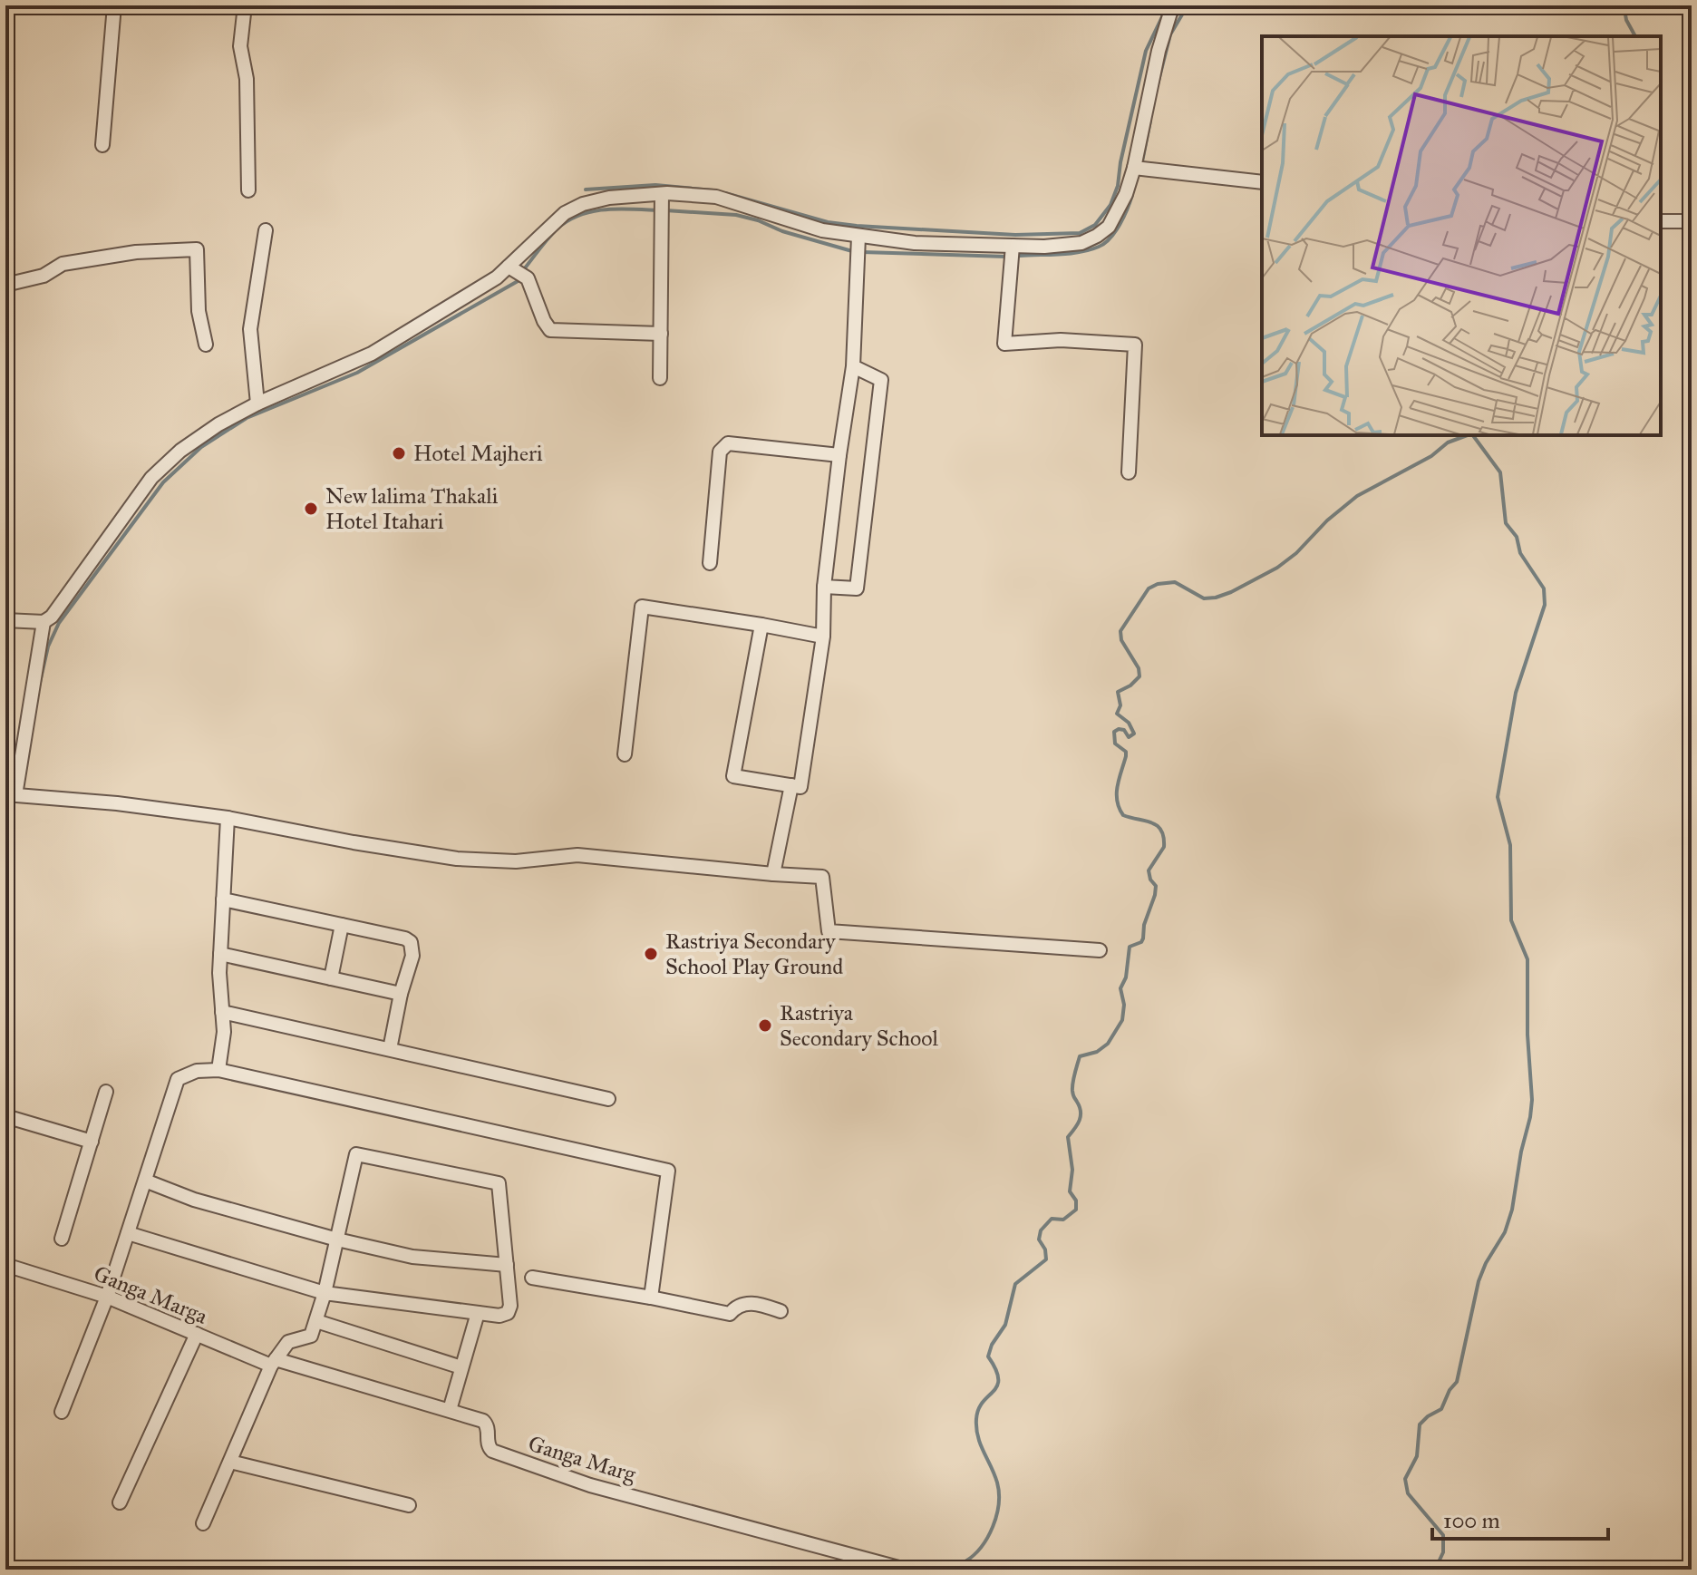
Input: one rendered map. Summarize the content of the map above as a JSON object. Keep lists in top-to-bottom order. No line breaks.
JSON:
{"streets":{"street":["Ganga Marga","Ganga Marg"]},"crossings":[["Ganga Marga","Ganga Marg"]],"places":["Hotel Majheri","New lalima Thakali Hotel Itahari","Rastriya Secondary School Play Ground","Rastriya Secondary School"],"scale_bar":"100 m"}
